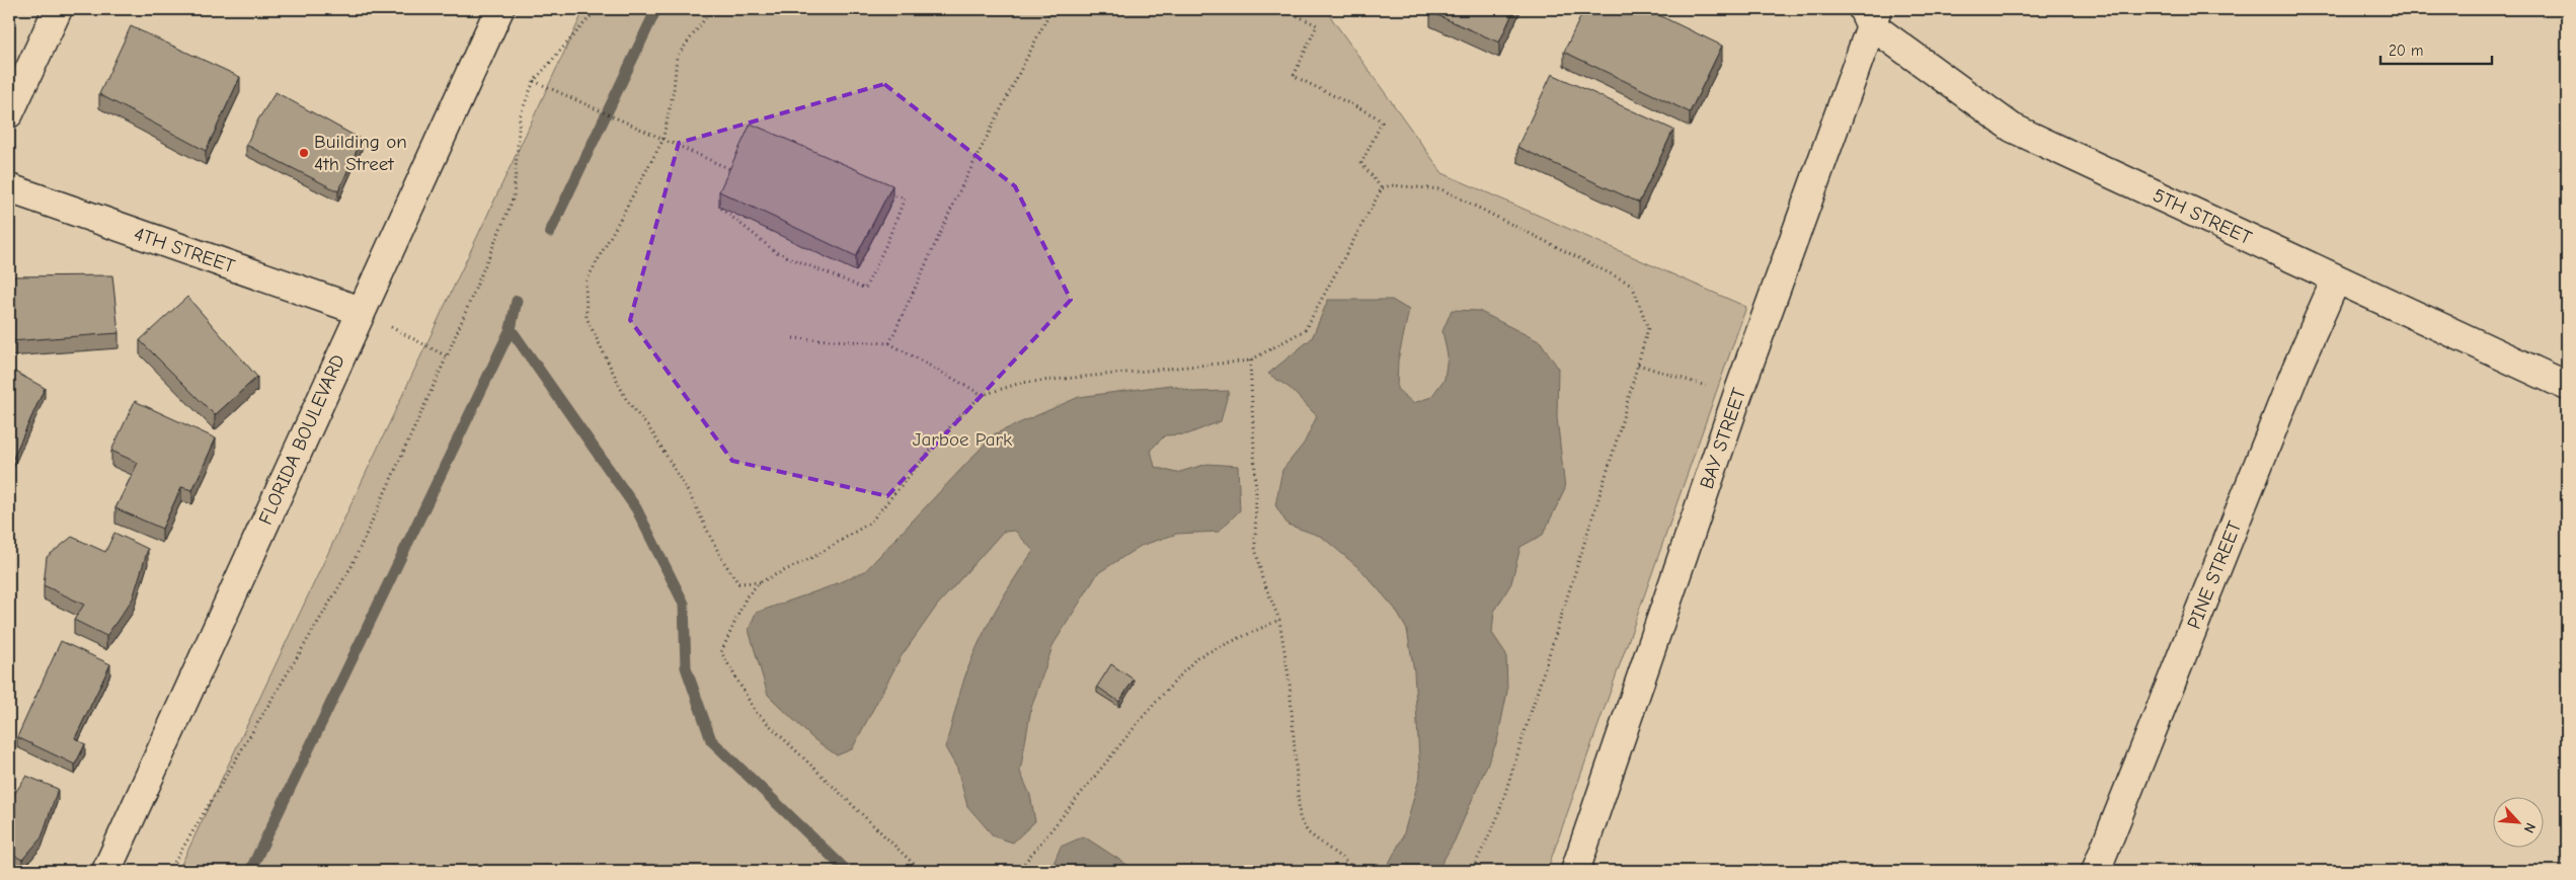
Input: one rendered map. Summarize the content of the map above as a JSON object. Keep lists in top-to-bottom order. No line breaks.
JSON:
{"streets":{"street":["5TH STREET","4TH STREET","BAY STREET","FLORIDA BOULEVARD","PINE STREET"]},"crossings":[["5TH STREET","BAY STREET"],["5TH STREET","PINE STREET"],["4TH STREET","FLORIDA BOULEVARD"]],"parks":["Jarboe Park"],"places":["Building on 4th Street"],"scale_bar":"20 m","north":"bottom right"}
